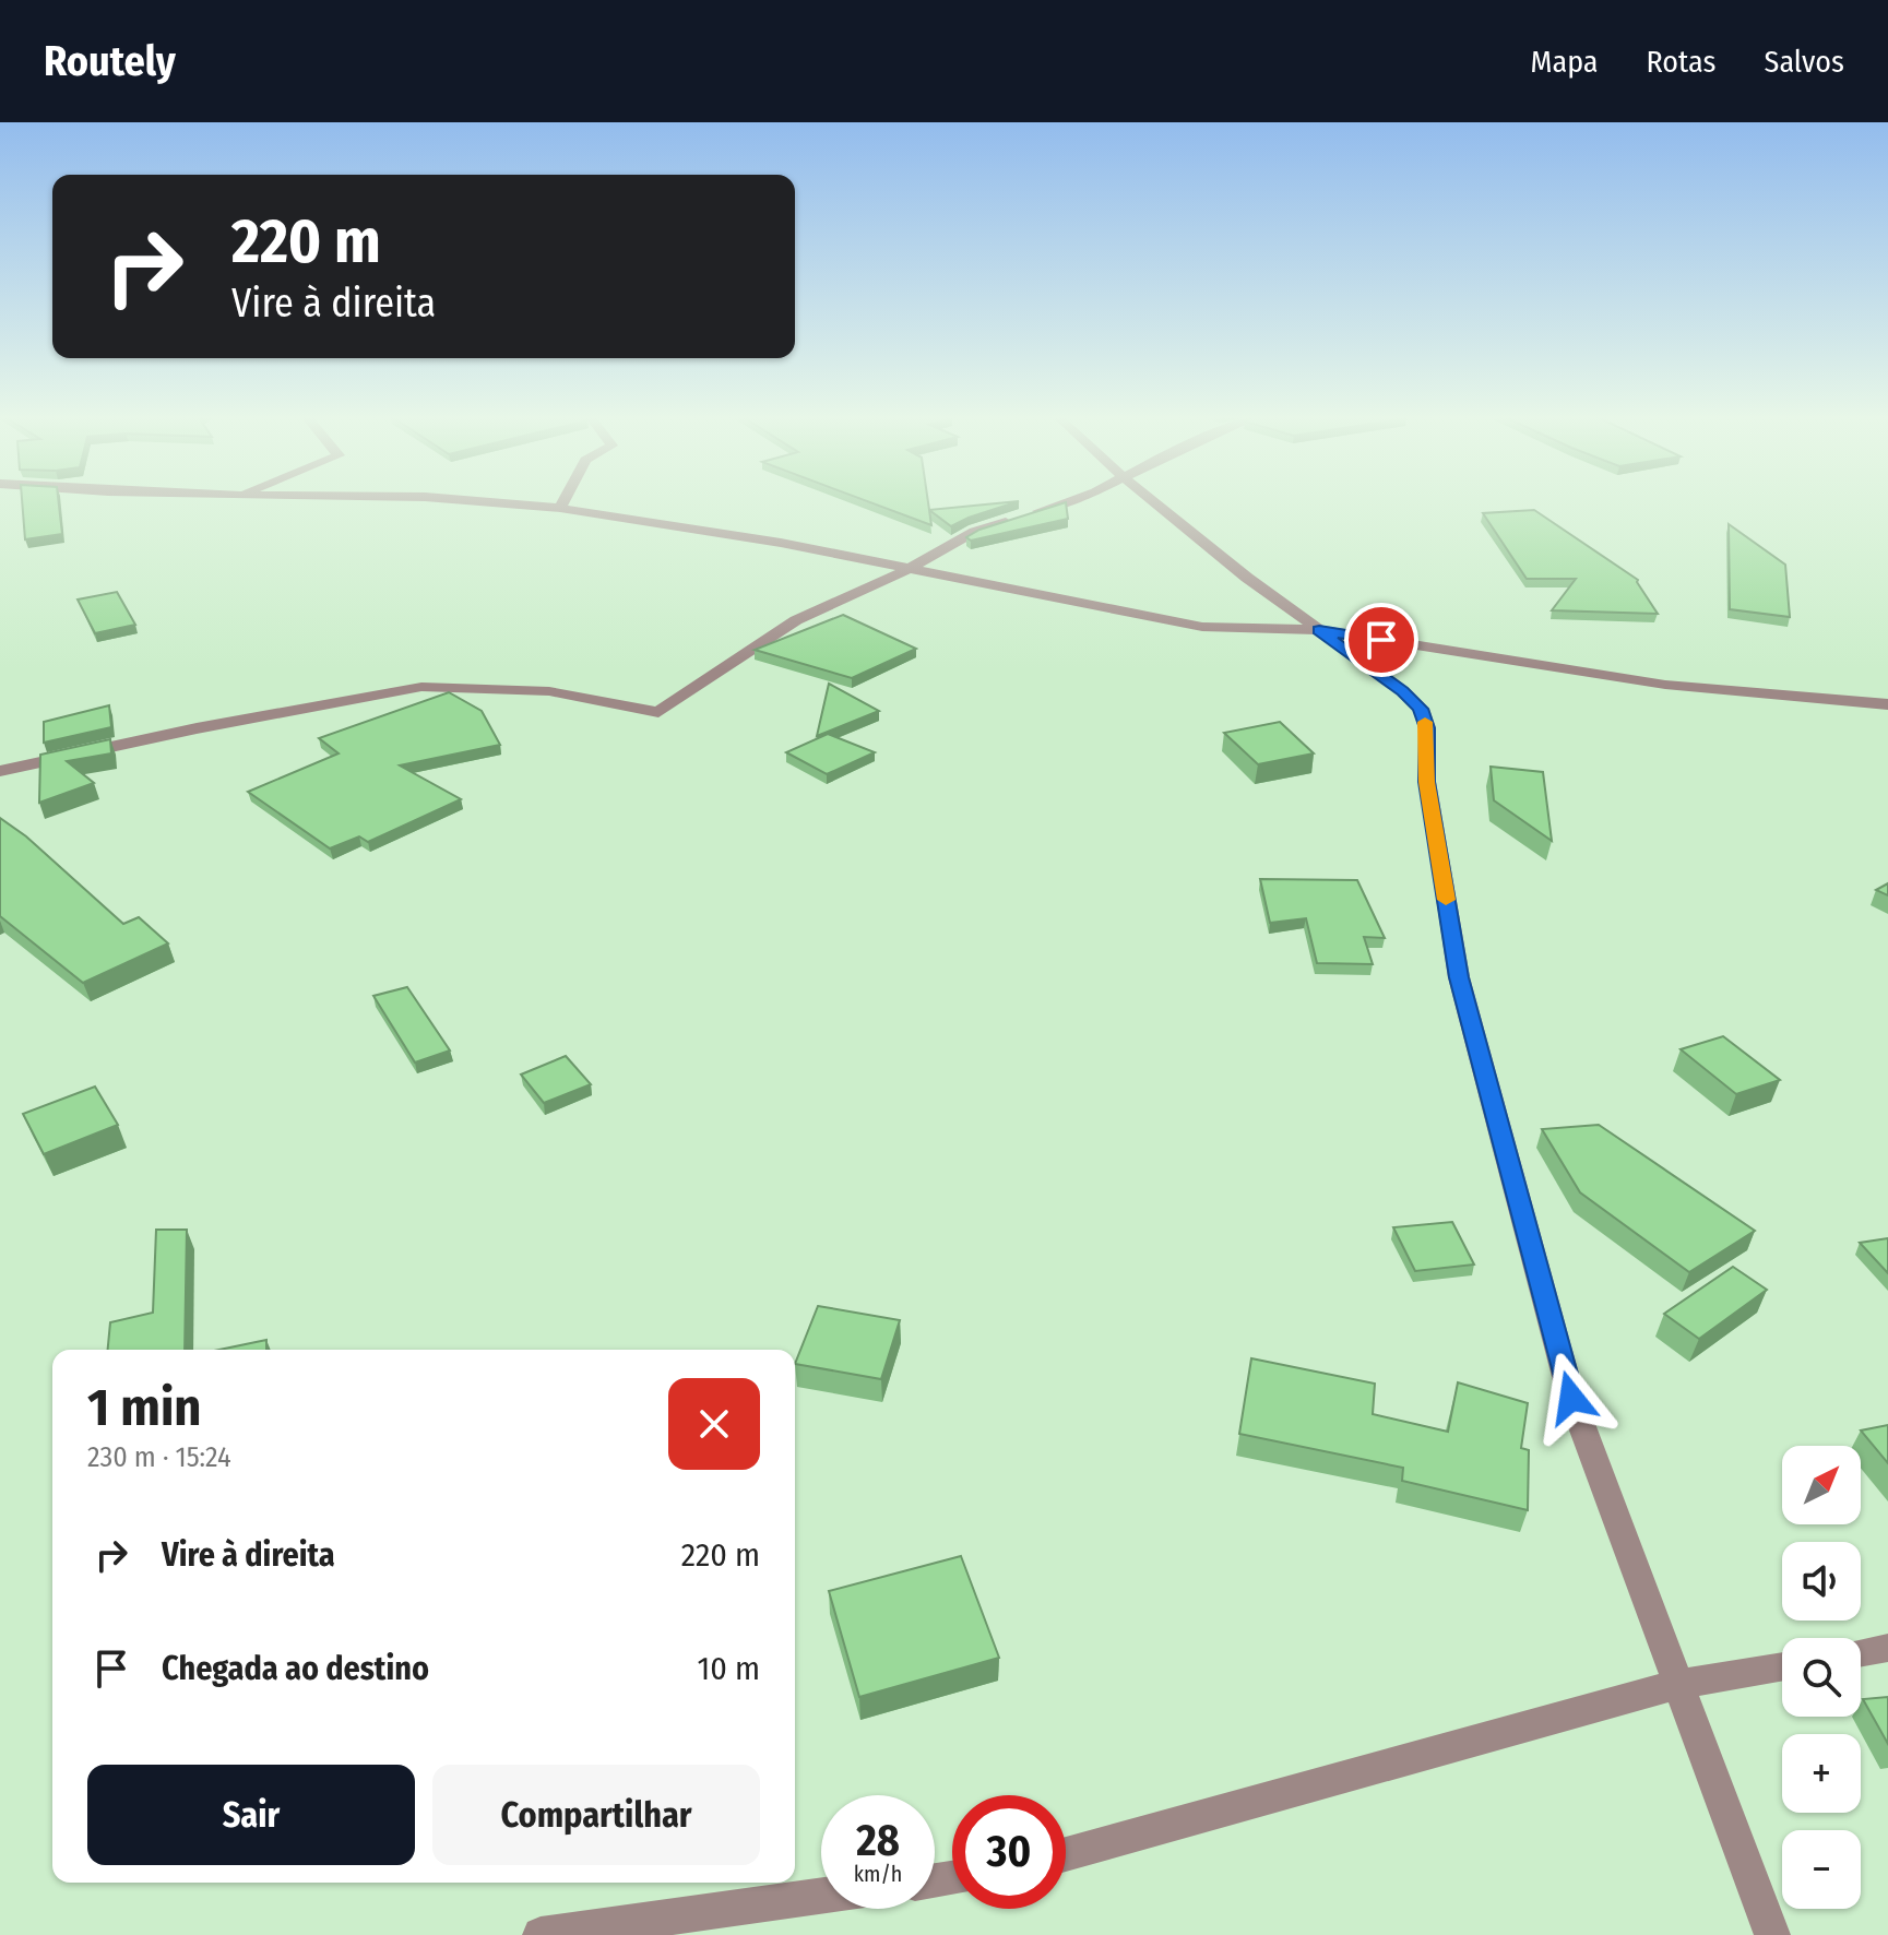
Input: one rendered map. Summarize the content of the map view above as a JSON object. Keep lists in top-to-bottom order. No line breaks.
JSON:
{"north":"top right","page":{"header":"Routely","nav":["Mapa","Rotas","Salvos"],"turn":["220 m","Vire à direita"],"heading":["1 min","230 m · 15:24"],"map_buttons":["+","−"],"list":[{"name":"Vire à direita","value":"220 m"},{"name":"Chegada ao destino","value":"10 m"}],"buttons":["Sair","Compartilhar"],"speed":"28 km/h","limit":"30"}}
